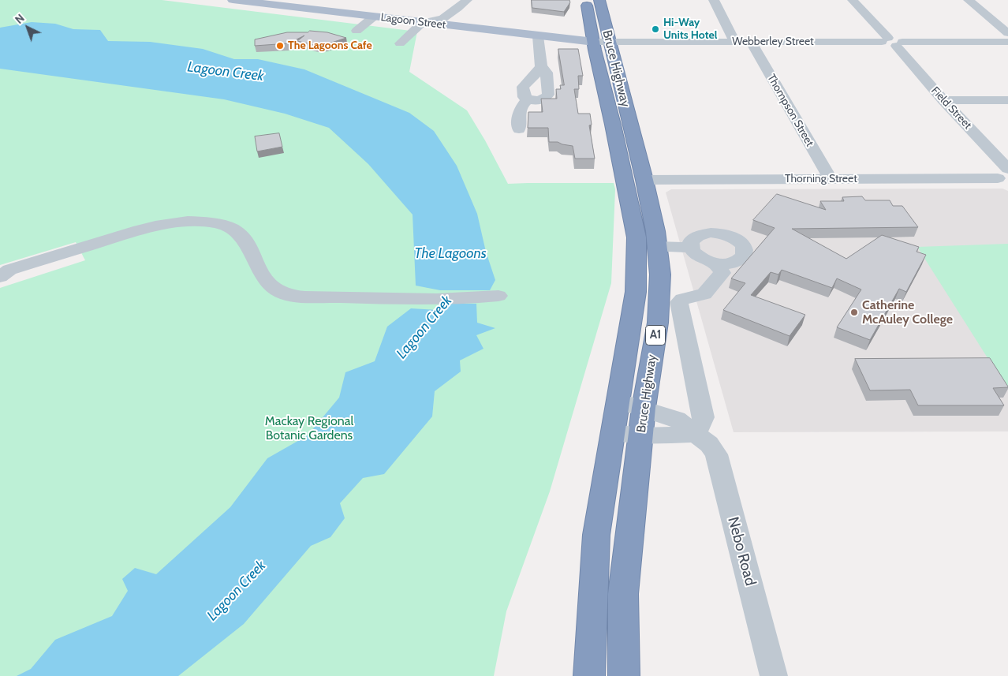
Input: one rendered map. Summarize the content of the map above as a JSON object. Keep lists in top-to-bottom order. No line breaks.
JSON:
{"streets":{"highway":["Bruce Highway","A1"],"main road":["Lagoon Street"],"street":["Webberley Street","Field Street","Thompson Street","Thorning Street","Nebo Road"]},"crossings":[["Lagoon Street","Webberley Street"],["Lagoon Street","Bruce Highway"],["Webberley Street","Bruce Highway"],["Webberley Street","Field Street"],["Webberley Street","Thompson Street"],["Bruce Highway","Thorning Street"],["Bruce Highway","Nebo Road"],["Field Street","Thorning Street"],["Thompson Street","Thorning Street"]],"water":["Lagoon Creek","The Lagoons"],"parks":["Mackay Regional Botanic Gardens"],"places":["Hi-Way Units Hotel","The Lagoons Cafe","Catherine McAuley College"],"north":"top left"}
